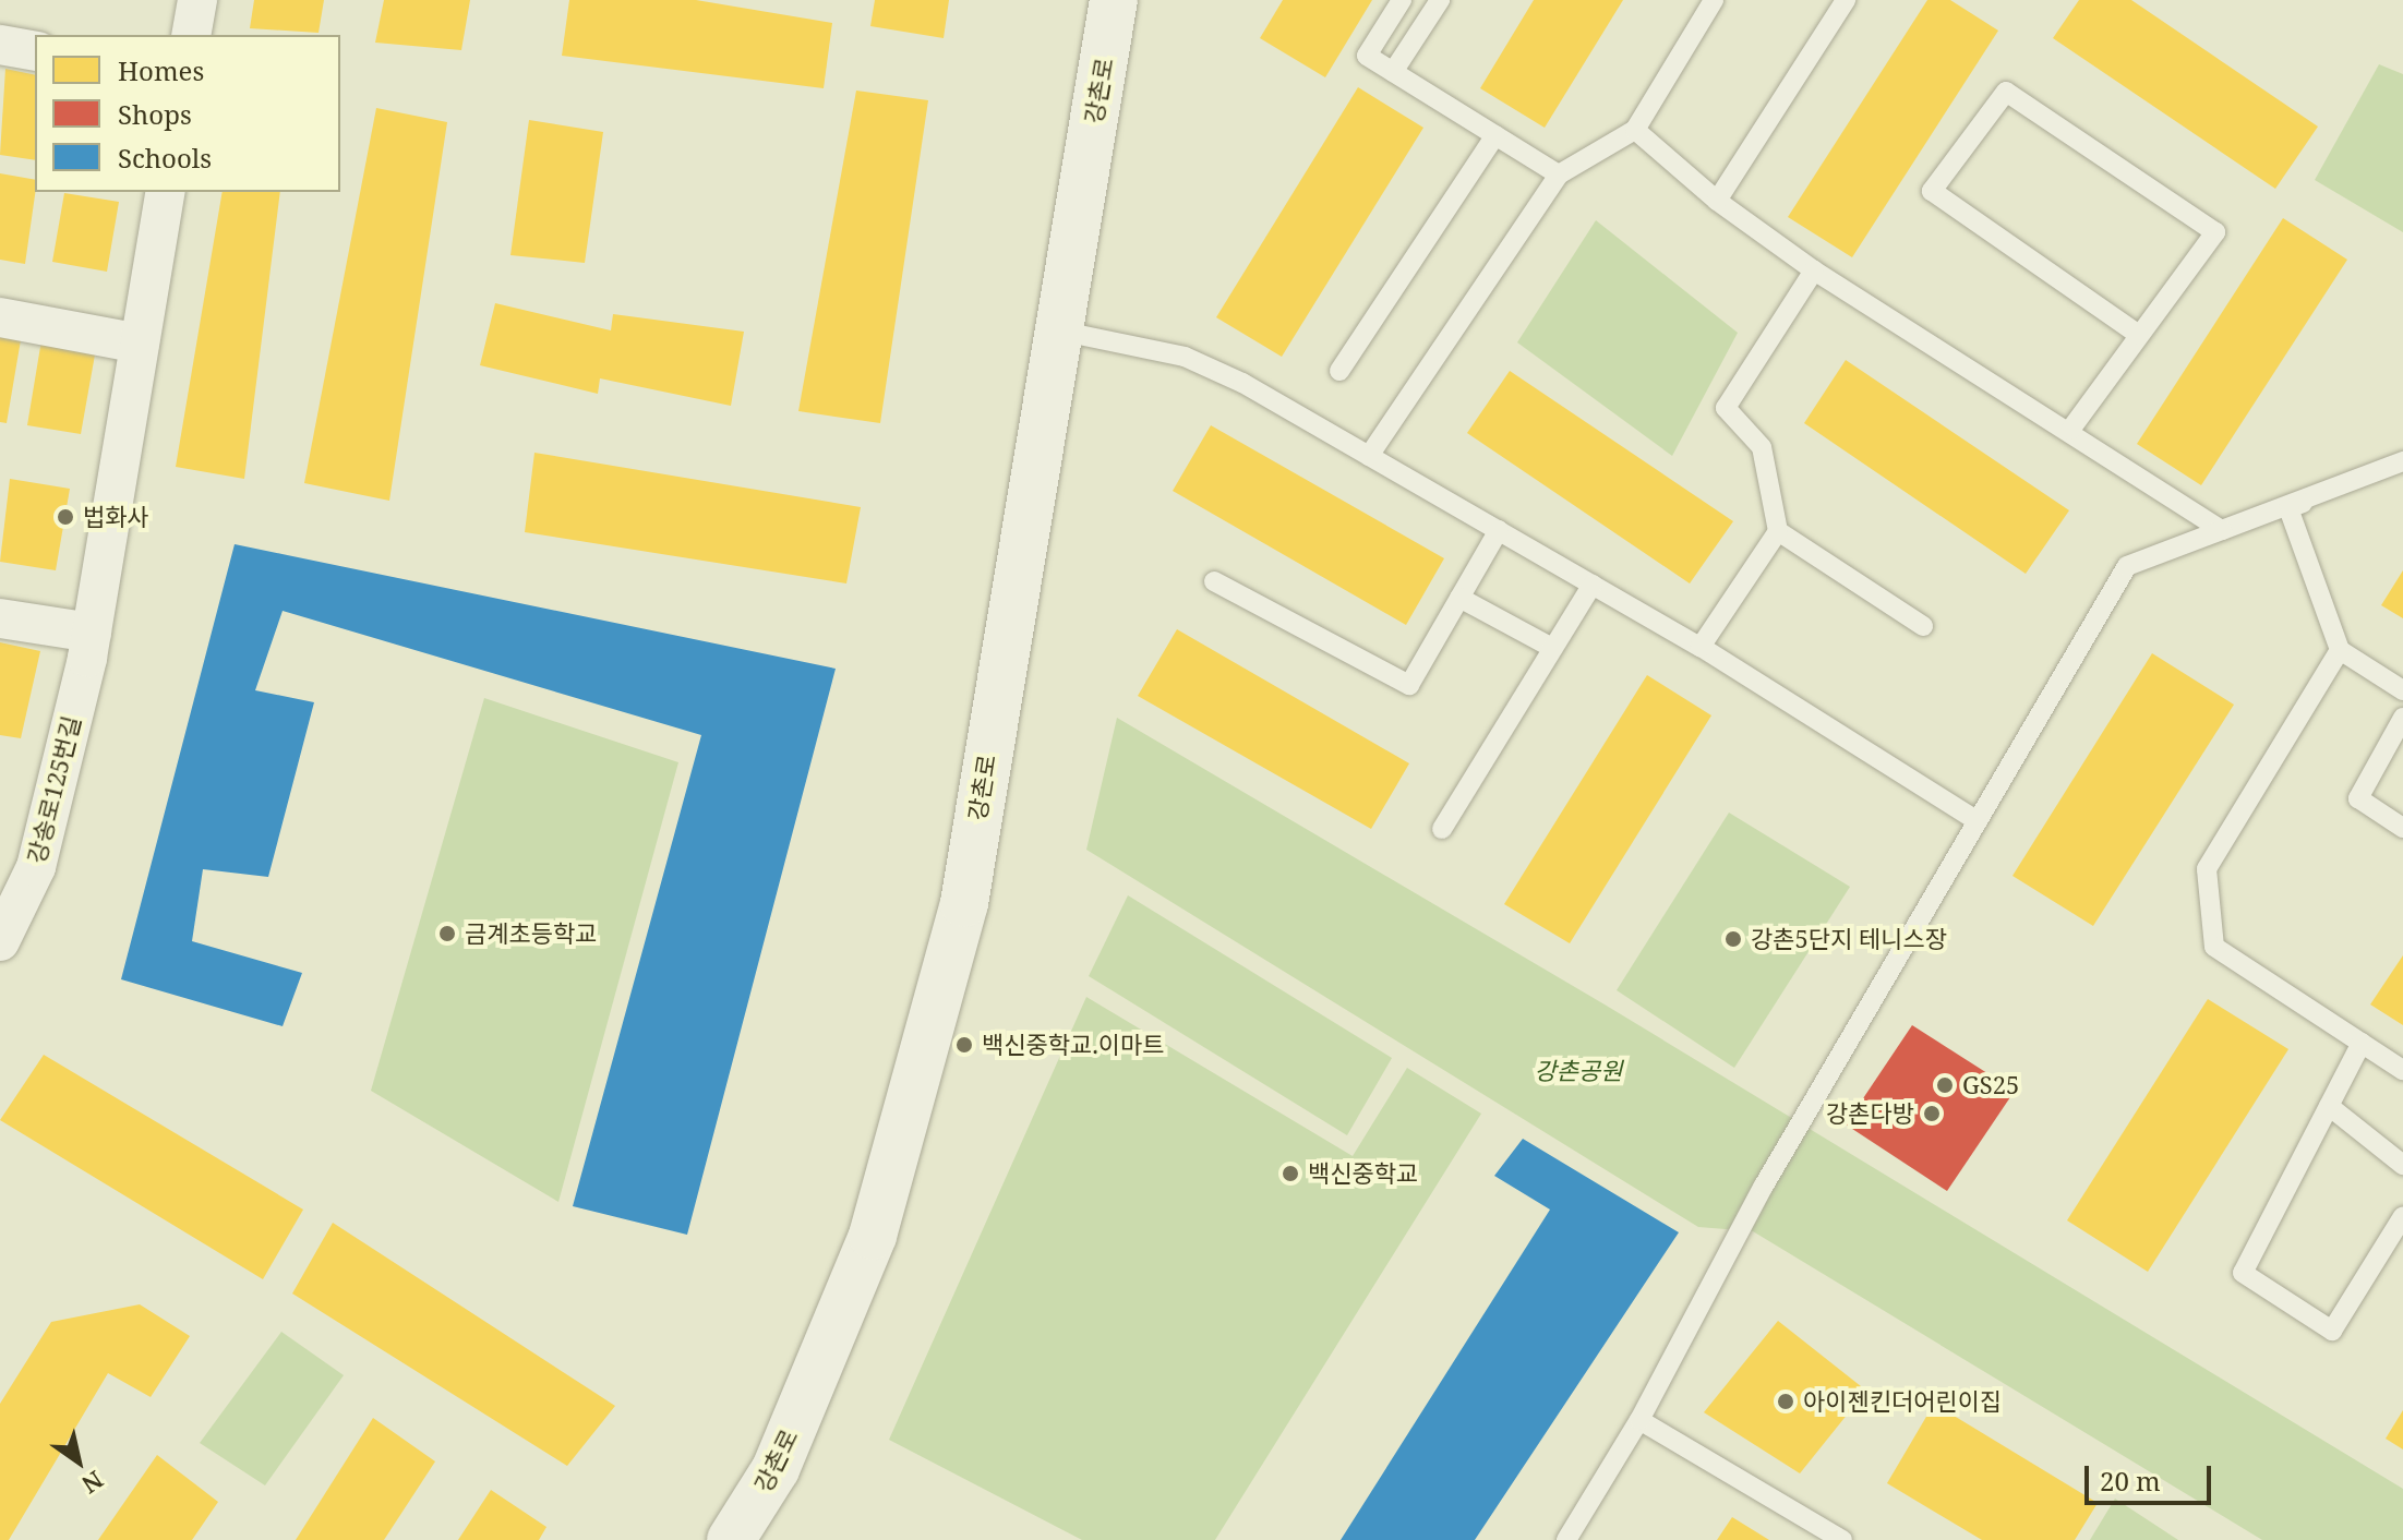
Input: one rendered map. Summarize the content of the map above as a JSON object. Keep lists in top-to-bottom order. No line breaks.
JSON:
{"streets":{"main road":["강촌로"],"street":["강송로125번길"]},"parks":["강촌공원"],"places":["법화사","금계초등학교","강촌5단지 테니스장","백신중학교.이마트","GS25","강촌다방","백신중학교","아이젠킨더어린이집"],"legend":["Homes","Shops","Schools"],"scale_bar":"20 m","north":"bottom right"}
